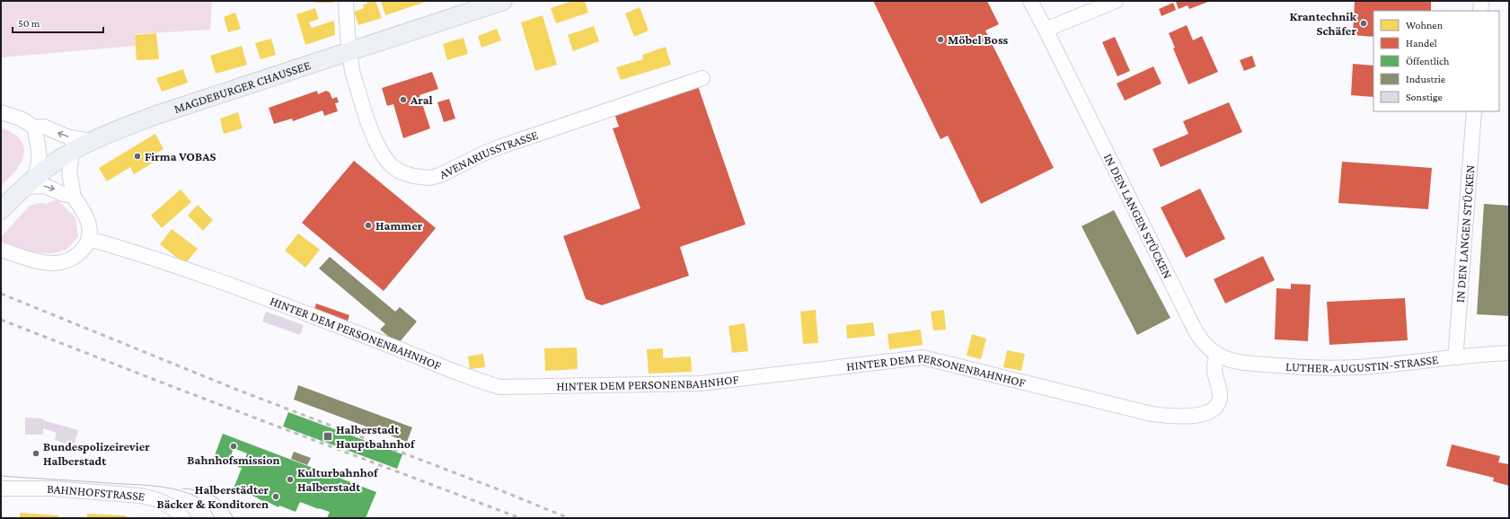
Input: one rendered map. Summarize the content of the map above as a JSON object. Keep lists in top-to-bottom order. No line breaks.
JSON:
{"streets":{"main road":["MAGDEBURGER CHAUSSEE"],"street":["AVENARIUSSTRASSE","IN DEN LANGEN STÜCKEN","HINTER DEM PERSONENBAHNHOF","LUTHER-AUGUSTIN-STRASSE","BAHNHOFSTRASSE"]},"crossings":[["MAGDEBURGER CHAUSSEE","AVENARIUSSTRASSE"],["IN DEN LANGEN STÜCKEN","HINTER DEM PERSONENBAHNHOF"],["IN DEN LANGEN STÜCKEN","LUTHER-AUGUSTIN-STRASSE"],["HINTER DEM PERSONENBAHNHOF","LUTHER-AUGUSTIN-STRASSE"]],"places":{"other":["Krantechnik Schäfer","Möbel Boss","Aral","Firma VOBAS","Hammer","Bahnhofsmission","Bundespolizeirevier Halberstadt","Kulturbahnhof Halberstadt","Halberstädter Bäcker & Konditoren"],"transit":["Halberstadt Hauptbahnhof"]},"legend":["Wohnen","Handel","Öffentlich","Industrie","Sonstige"],"scale_bar":"50 m"}
